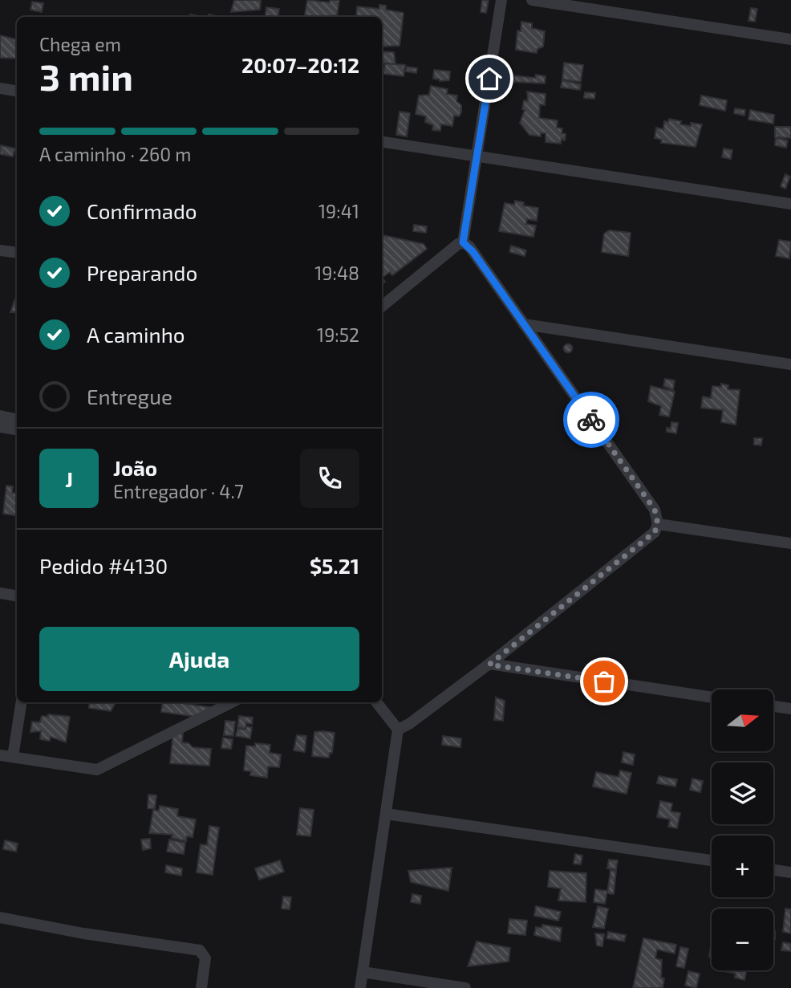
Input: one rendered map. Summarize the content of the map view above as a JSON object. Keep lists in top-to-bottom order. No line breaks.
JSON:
{"north":"right","page":{"heading":["3 min","Chega em","20:07–20:12"],"panel":["João","Entregador · 4.7","Pedido #4130","$5.21"],"bar":"A caminho · 260 m","list":[["Confirmado","19:41"],["Preparando","19:48"],["A caminho","19:52"],"Entregue"],"round":"J","buttons":"Ajuda","map_buttons":["+","−"]}}
